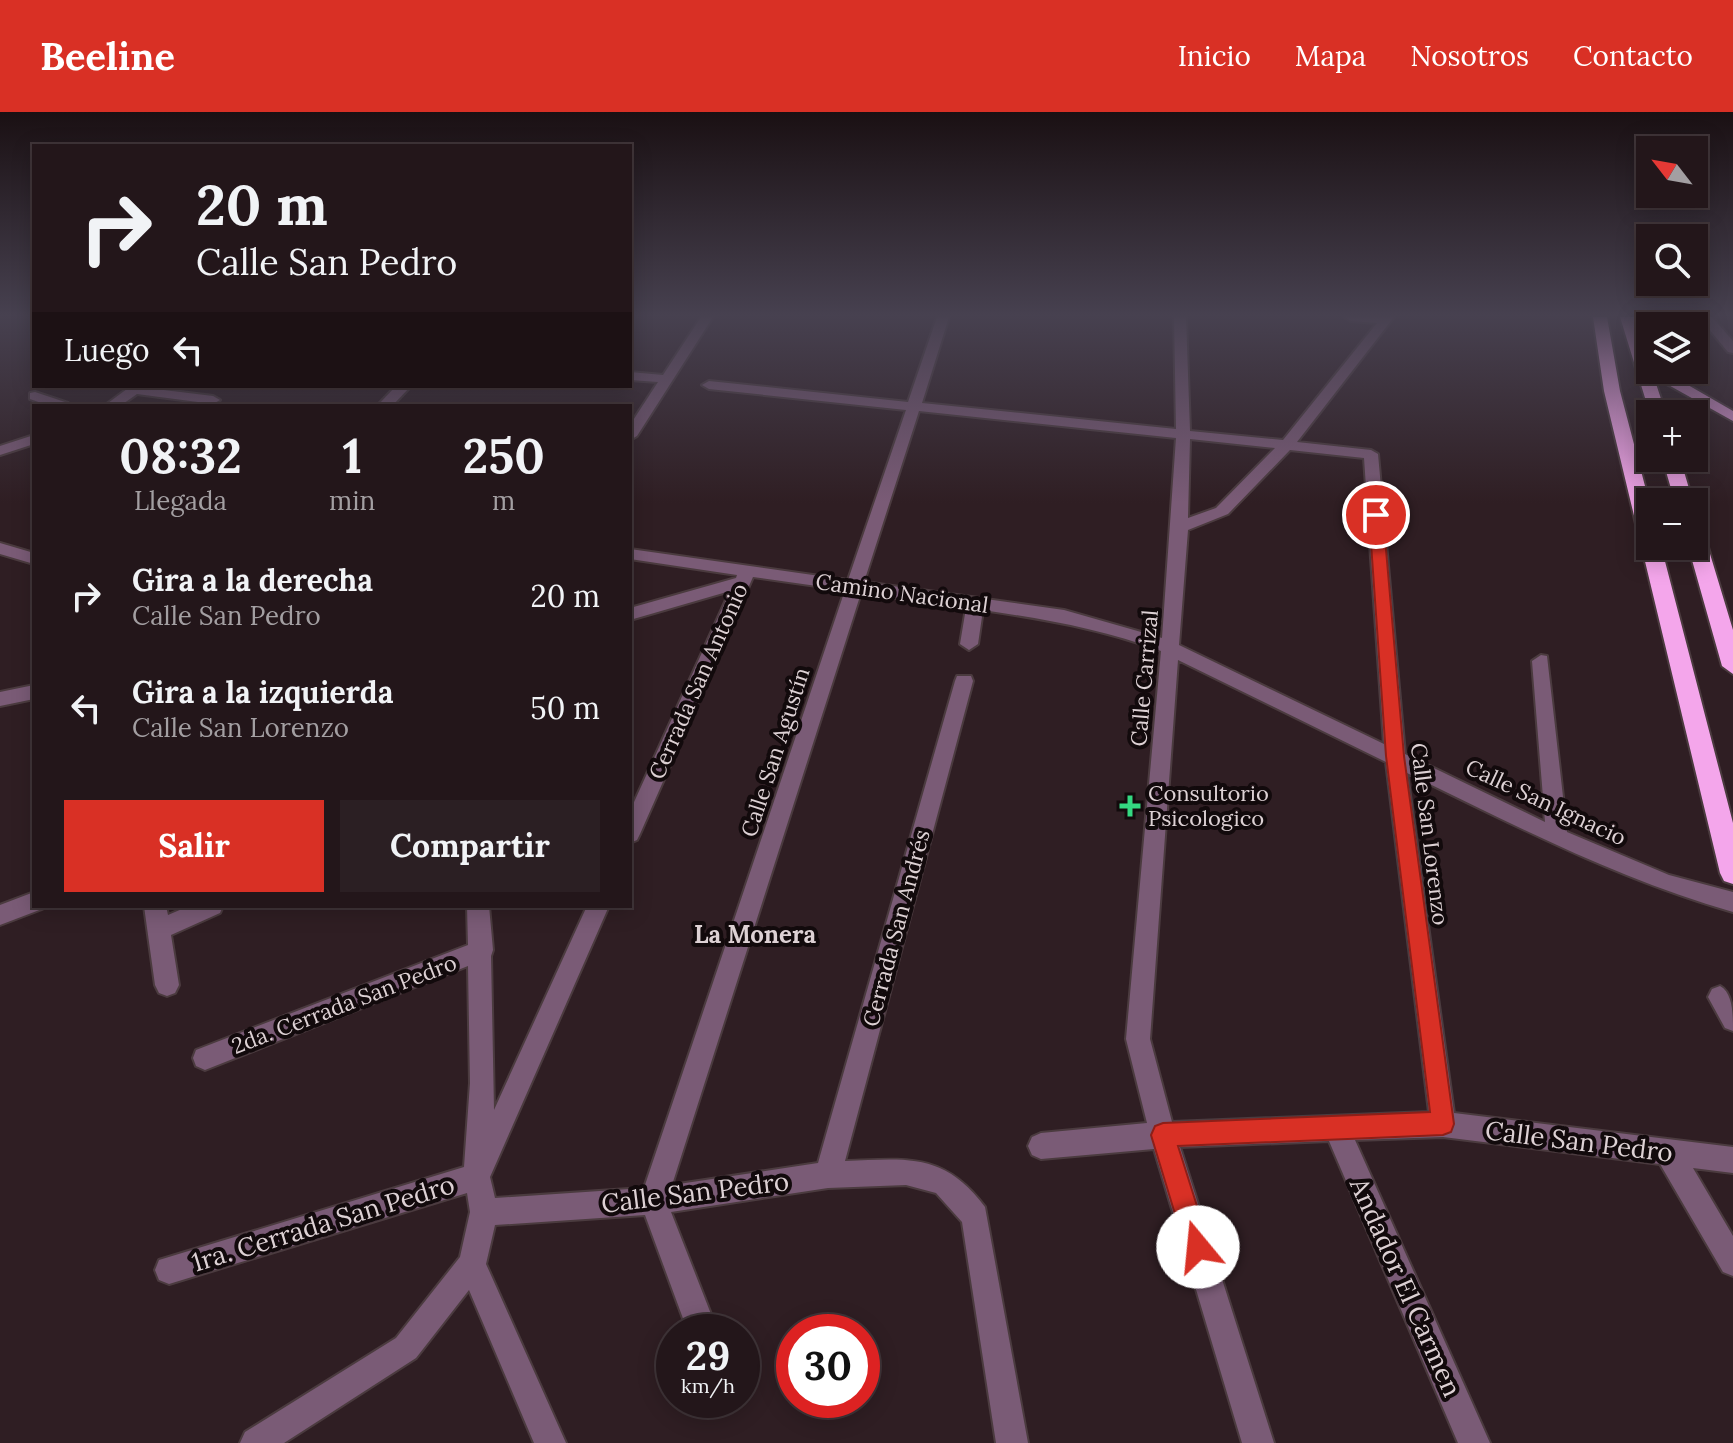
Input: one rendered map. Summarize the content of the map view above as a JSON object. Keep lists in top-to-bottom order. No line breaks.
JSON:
{"streets":{"street":["Camino Nacional","Calle Carrizal","Cerrada San Antonio","Calle San Agustín","Calle San Ignacio","Calle San Lorenzo","Cerrada San Andrés","2da. Cerrada San Pedro","Calle San Pedro","1ra. Cerrada San Pedro","Andador El Carmen"]},"crossings":[["Camino Nacional","Calle Carrizal"],["Camino Nacional","Cerrada San Antonio"],["Camino Nacional","Calle San Agustín"],["Camino Nacional","Calle San Ignacio"],["Calle Carrizal","Calle San Ignacio"],["Calle Carrizal","Calle San Pedro"],["Calle San Agustín","Calle San Pedro"],["Calle San Ignacio","Calle San Lorenzo"],["Calle San Lorenzo","Calle San Pedro"],["Cerrada San Andrés","Calle San Pedro"],["Calle San Pedro","Andador El Carmen"]],"districts":["La Monera"],"places":{"health":["Consultorio Psicologico"]},"north":"top left","page":{"header":"Beeline","nav":["Inicio","Mapa","Nosotros","Contacto"],"map_buttons":["+","−"],"turn":["20 m","Calle San Pedro"],"then":"Luego","eta":["08:32","Llegada","1","min","250","m"],"list":[{"name":"Gira a la derecha","note":"Calle San Pedro","value":"20 m"},{"name":"Gira a la izquierda","note":"Calle San Lorenzo","value":"50 m"}],"buttons":["Salir","Compartir"],"speed":"29 km/h","limit":"30"}}
